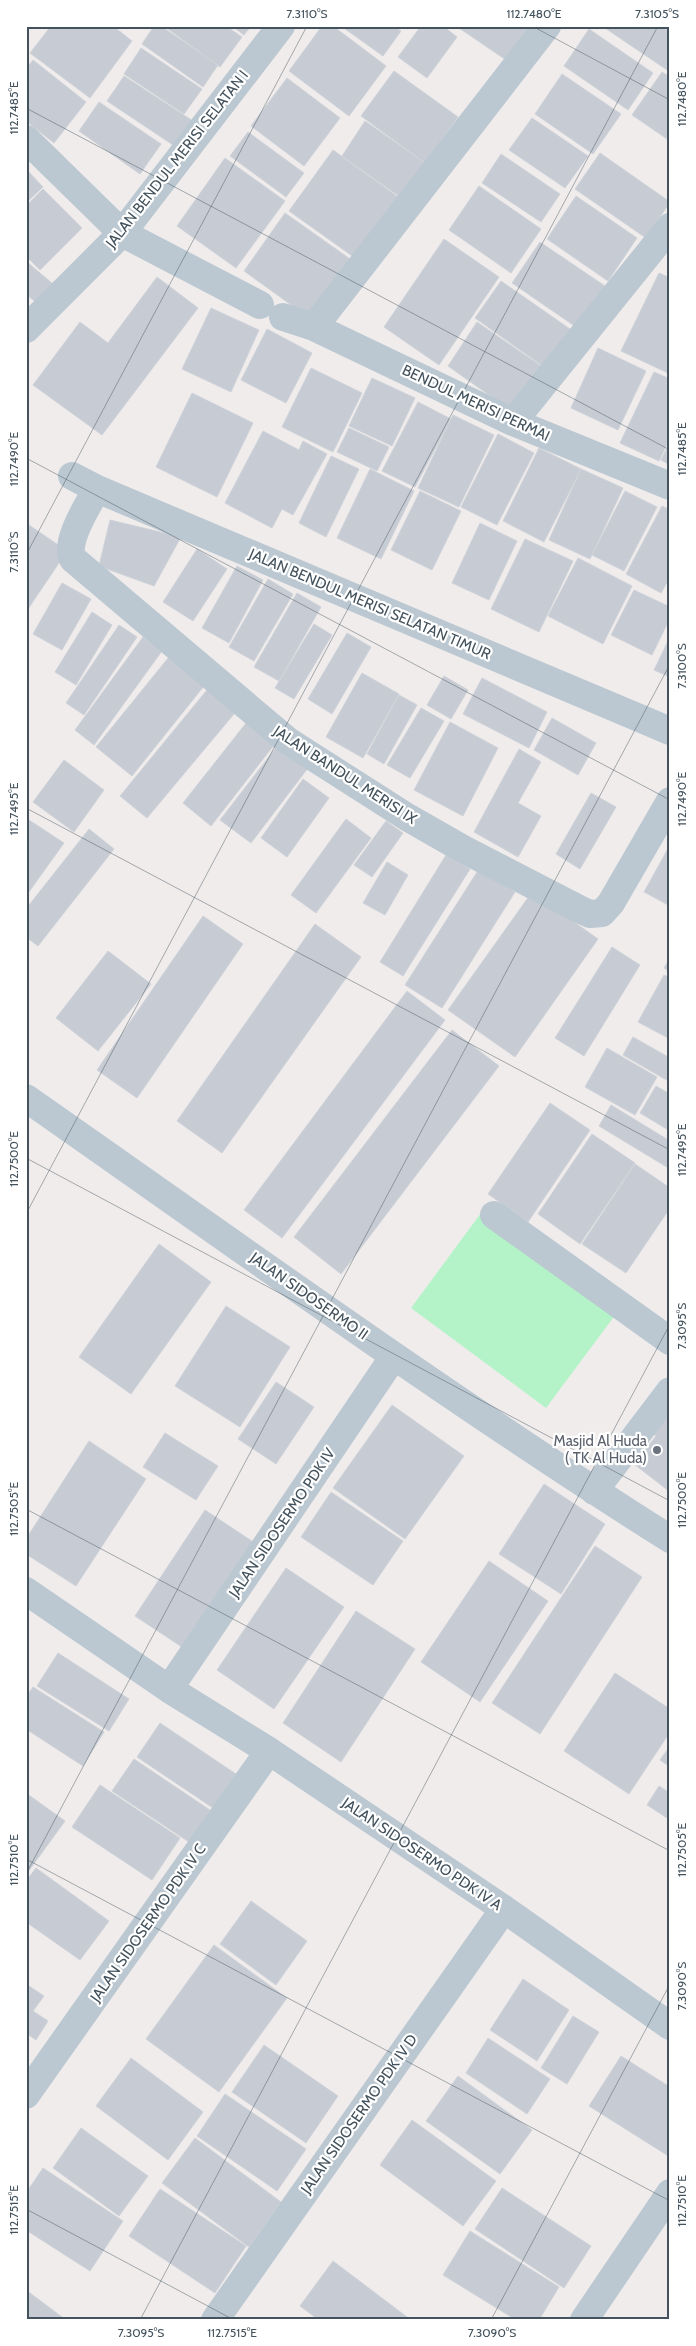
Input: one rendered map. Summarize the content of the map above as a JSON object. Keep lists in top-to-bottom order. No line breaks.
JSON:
{"streets":{"street":["JALAN BENDUL MERISI SELATAN I","BENDUL MERISI PERMAI","JALAN BENDUL MERISI SELATAN TIMUR","JALAN BANDUL MERISI IX","JALAN SIDOSERMO II","JALAN SIDOSERMO PDK IV","JALAN SIDOSERMO PDK IV A","JALAN SIDOSERMO PDK IV C","JALAN SIDOSERMO PDK IV D"]},"crossings":[["JALAN BENDUL MERISI SELATAN I","BENDUL MERISI PERMAI"],["JALAN BENDUL MERISI SELATAN TIMUR","JALAN BANDUL MERISI IX"],["JALAN SIDOSERMO II","JALAN SIDOSERMO PDK IV"],["JALAN SIDOSERMO PDK IV","JALAN SIDOSERMO PDK IV A"],["JALAN SIDOSERMO PDK IV A","JALAN SIDOSERMO PDK IV C"],["JALAN SIDOSERMO PDK IV A","JALAN SIDOSERMO PDK IV D"]],"places":["Masjid Al Huda ( TK Al Huda)"],"coordinates":["7.3110°S","112.7480°E","7.3105°S","112.7485°E","112.7490°E","7.3100°S","112.7495°E","112.7500°E","7.3095°S","112.7505°E","112.7510°E","7.3090°S","112.7515°E"]}
